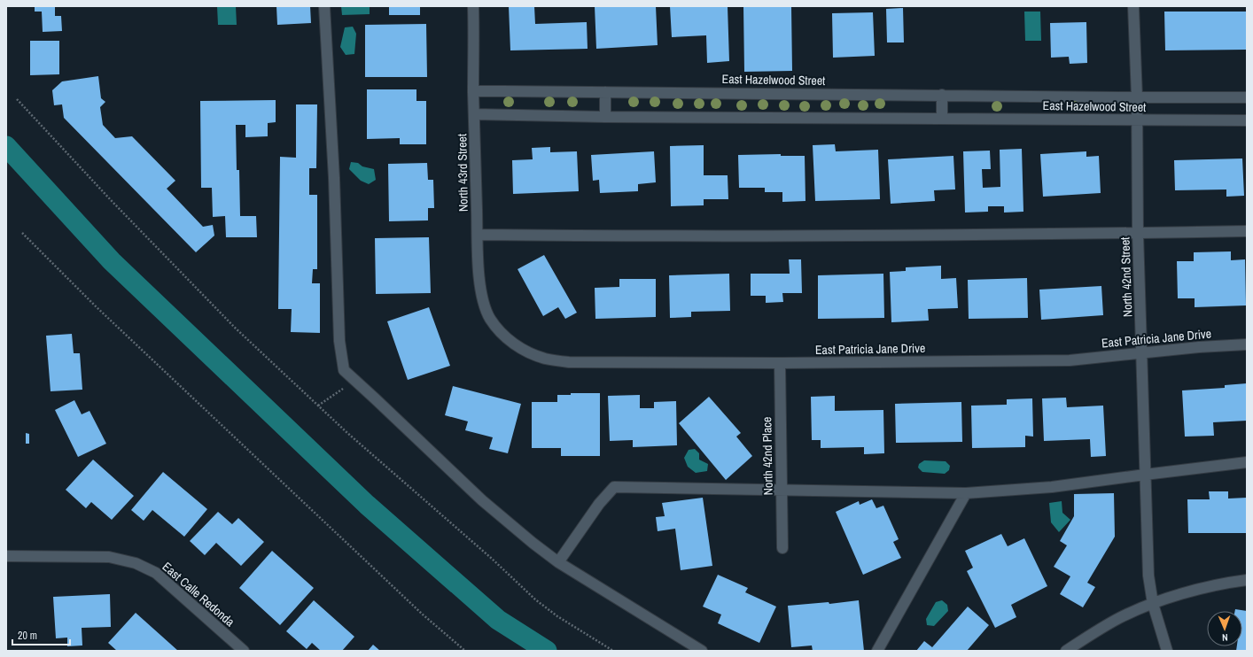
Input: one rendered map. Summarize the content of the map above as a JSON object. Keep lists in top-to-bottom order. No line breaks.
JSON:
{"streets":{"street":["East Hazelwood Street","North 43rd Street","North 42nd Street","East Patricia Jane Drive","North 42nd Place","East Calle Redonda"]},"crossings":[["East Hazelwood Street","North 43rd Street"],["East Hazelwood Street","North 42nd Street"],["North 43rd Street","East Patricia Jane Drive"],["North 42nd Street","East Patricia Jane Drive"],["East Patricia Jane Drive","North 42nd Place"]],"scale_bar":"20 m","north":"bottom"}
